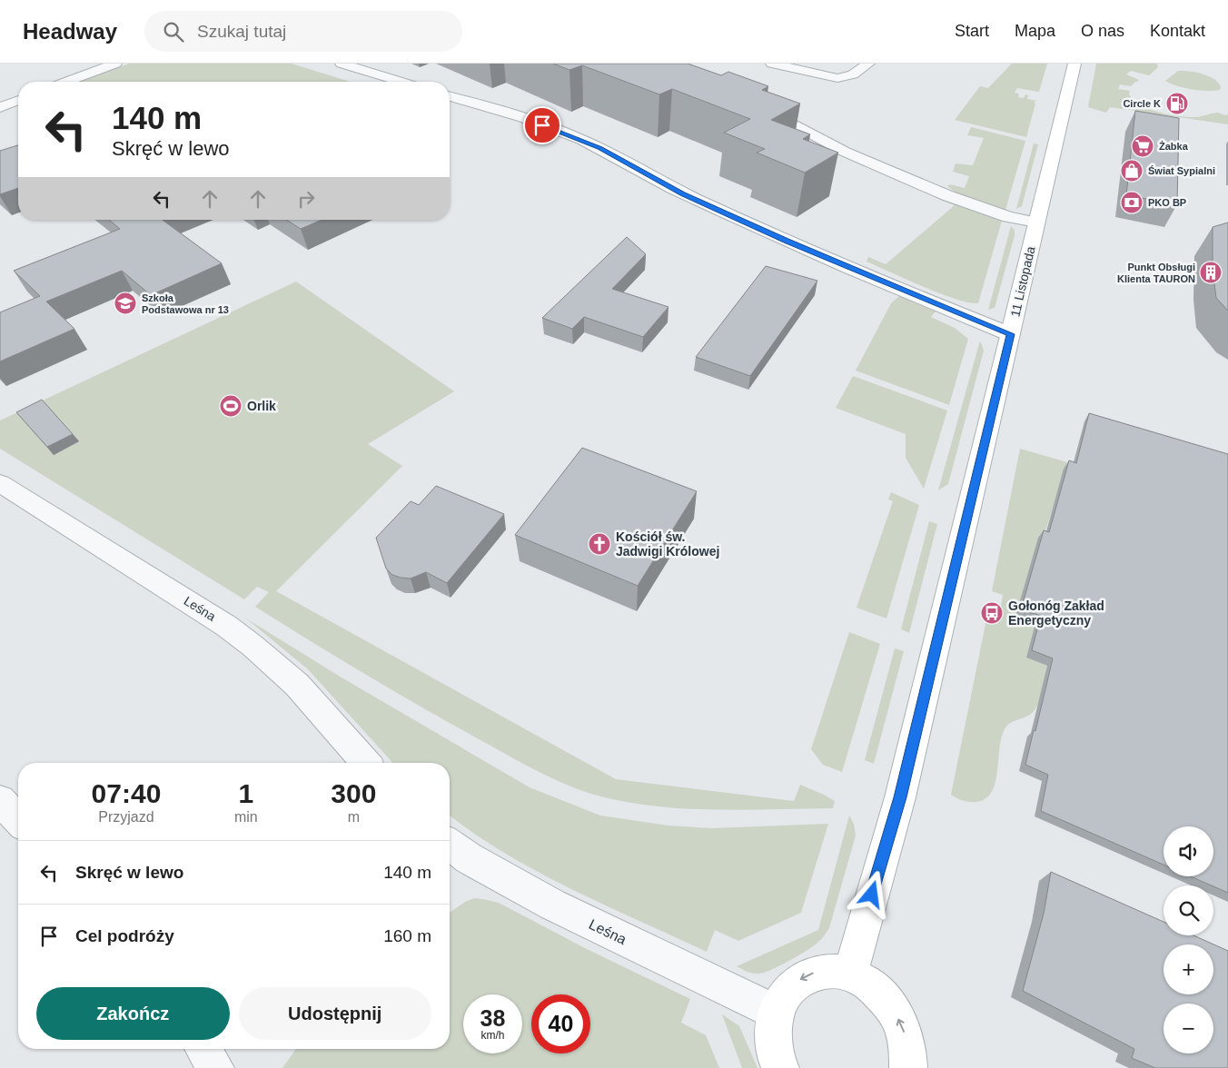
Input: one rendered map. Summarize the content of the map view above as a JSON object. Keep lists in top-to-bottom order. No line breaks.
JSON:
{"streets":{"street":["11 Listopada","Leśna"]},"places":{"fuel station":["Circle K"],"supermarket":["Żabka"],"shop":["Świat Sypialni"],"bank":["PKO BP"],"building":["Punkt Obsługi Klienta TAURON"],"school or university":["Szkoła Podstawowa nr 13"],"sports":["Orlik"],"church":["Kościół św. Jadwigi Królowej"],"bus stop":["Gołonóg Zakład Energetyczny"]},"page":{"header":"Headway","search":"Szukaj tutaj","nav":["Start","Mapa","O nas","Kontakt"],"turn":["140 m","Skręć w lewo"],"eta":["07:40","Przyjazd","1","min","300","m"],"map_buttons":["+","−"],"list":[{"name":"Skręć w lewo","value":"140 m"},{"name":"Cel podróży","value":"160 m"}],"buttons":["Zakończ","Udostępnij"],"speed":"38 km/h","limit":"40"}}
